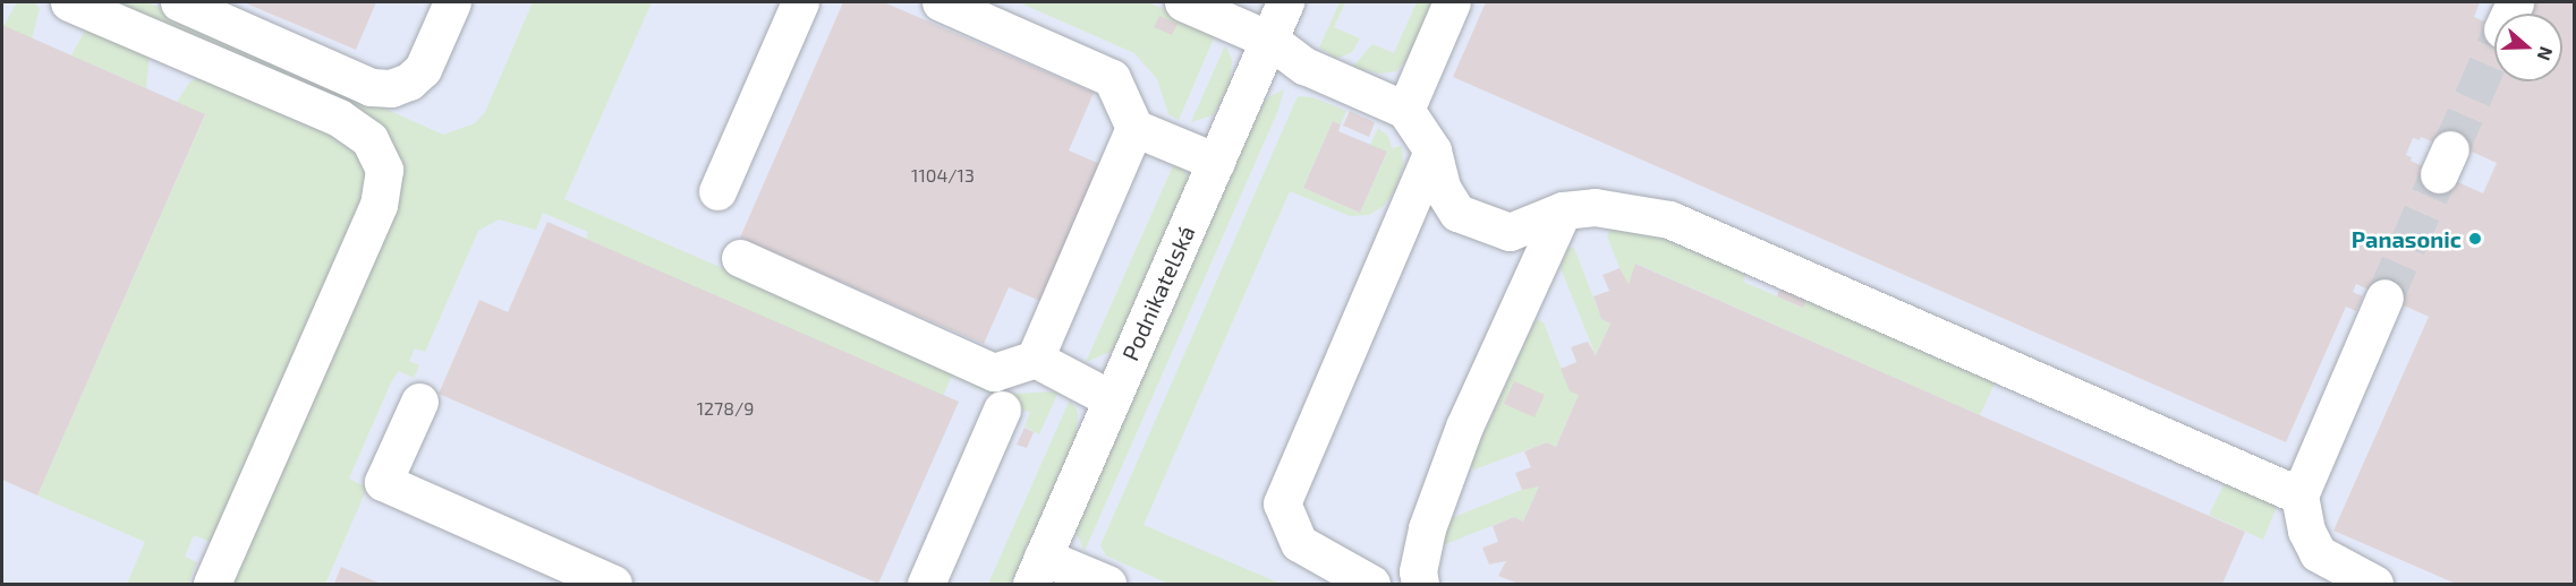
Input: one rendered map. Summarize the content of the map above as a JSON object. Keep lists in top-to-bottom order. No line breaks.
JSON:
{"streets":{"street":["Podnikatelská"]},"places":["Panasonic"],"house_numbers":["1104/13","1278/9"],"north":"right"}
